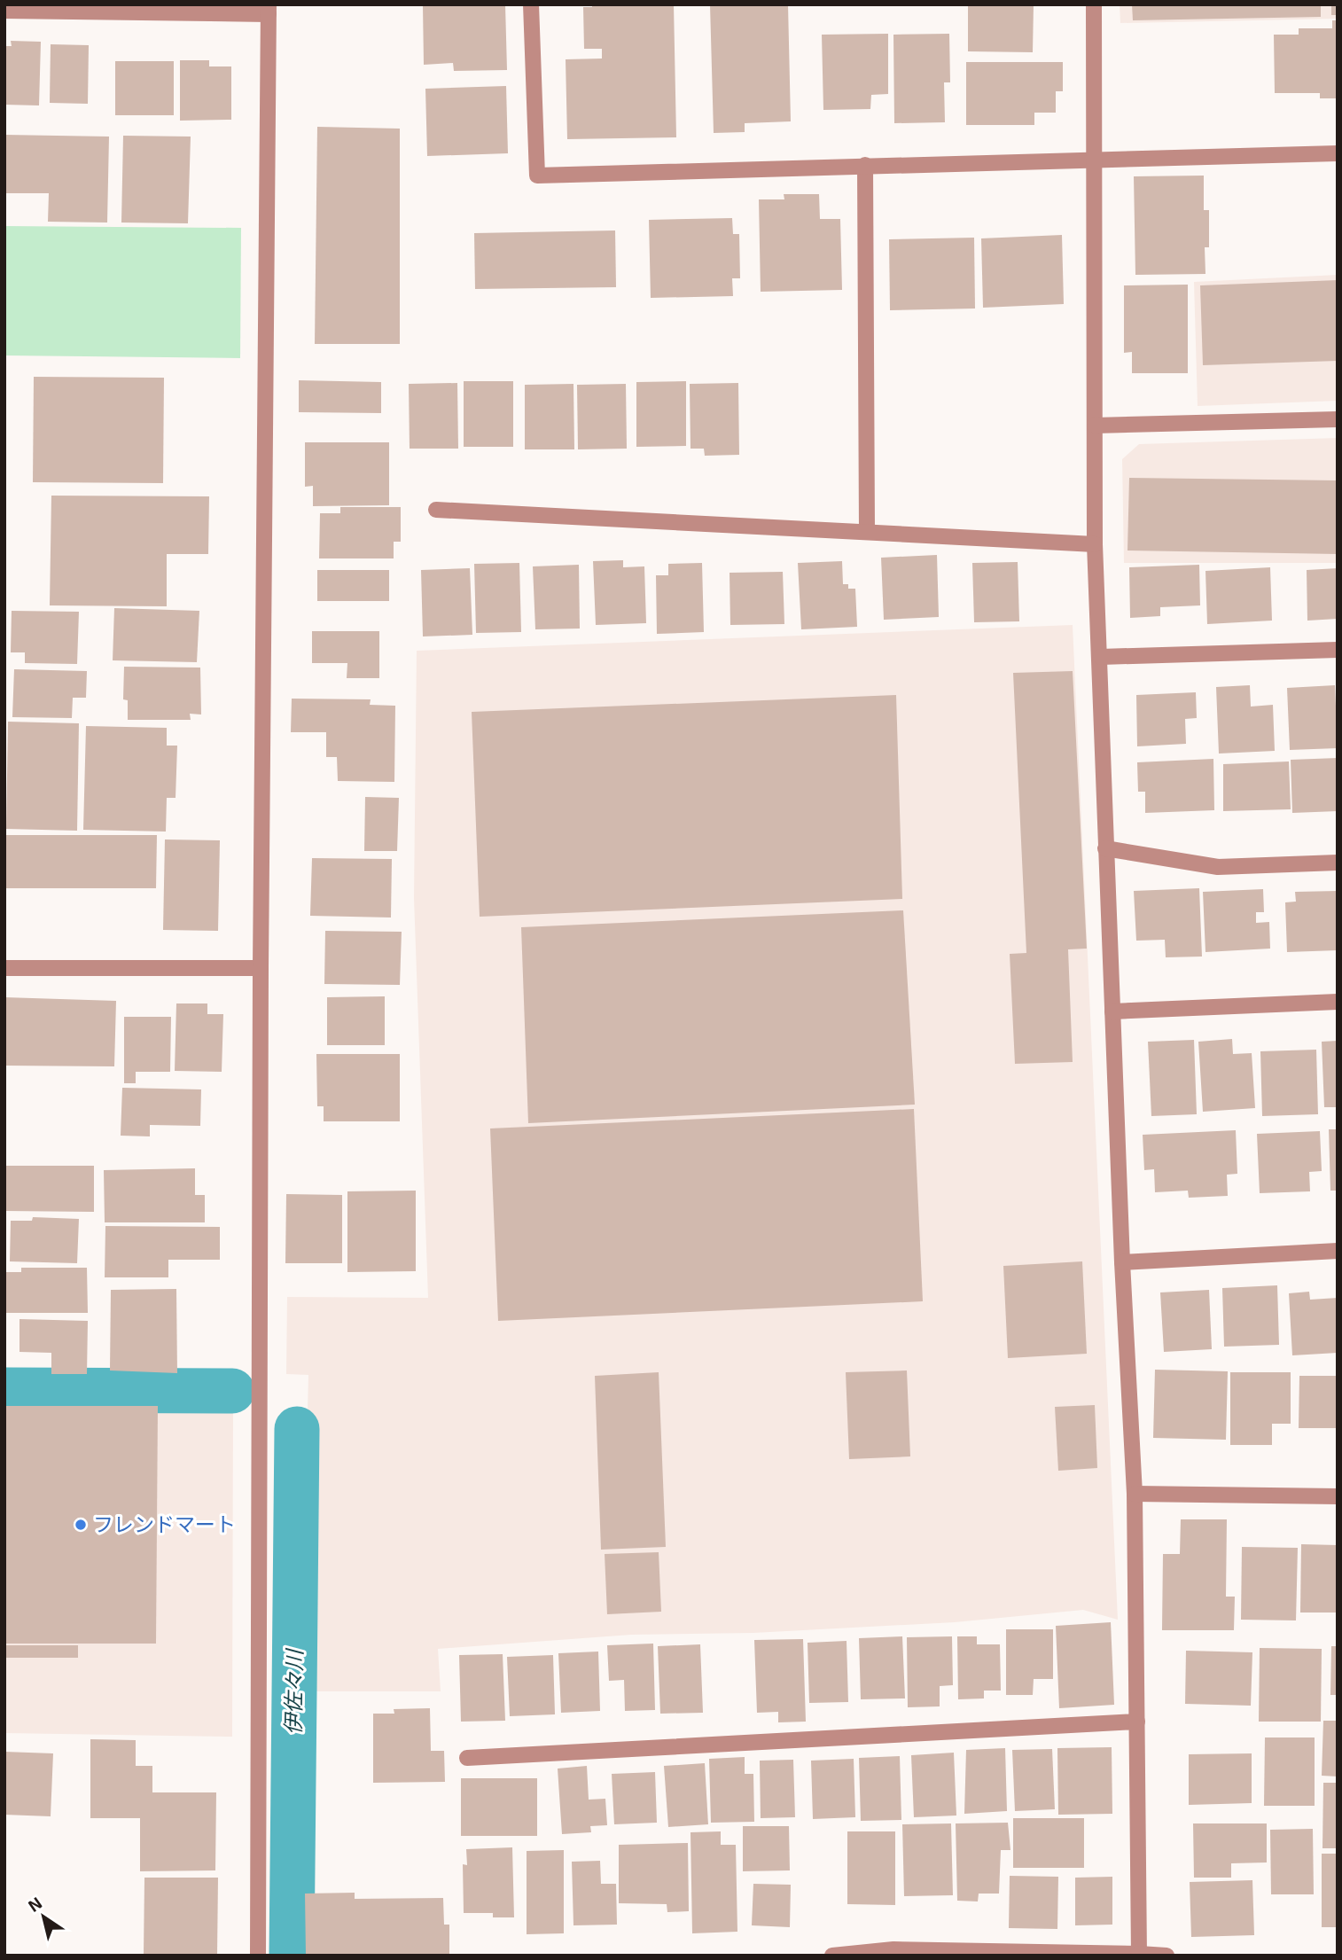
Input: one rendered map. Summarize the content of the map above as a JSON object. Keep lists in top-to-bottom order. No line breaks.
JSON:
{"water":["伊佐々川"],"places":["フレンドマート"],"north":"top left"}
